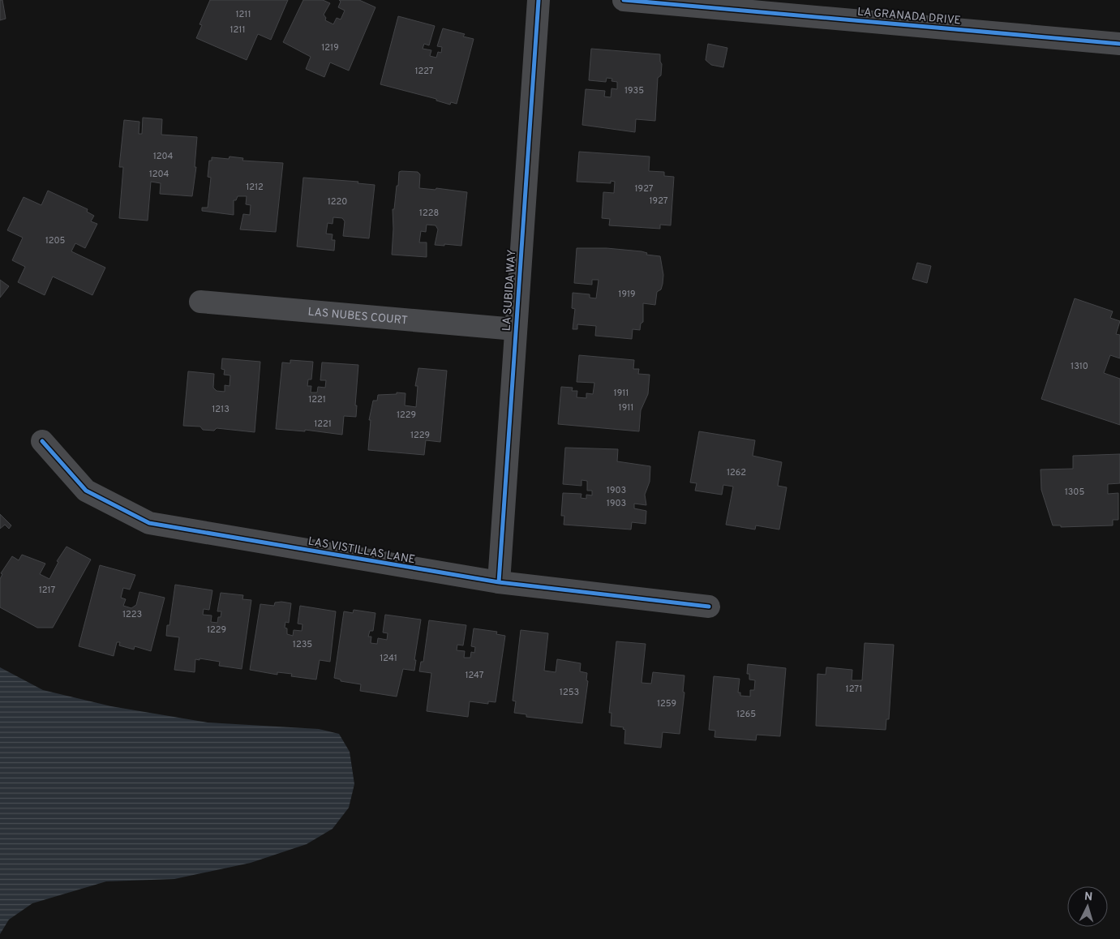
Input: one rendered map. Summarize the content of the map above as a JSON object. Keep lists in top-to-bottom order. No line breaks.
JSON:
{"streets":{"street":["LA GRANADA DRIVE","LA SUBIDA WAY","LAS NUBES COURT","LAS VISTILLAS LANE"]},"crossings":[["LA SUBIDA WAY","LAS NUBES COURT"],["LA SUBIDA WAY","LAS VISTILLAS LANE"]],"house_numbers":["1211","1211","1219","1227","1935","1204","1204","1212","1927","1927","1220","1228","1205","1919","1310","1911","1221","1911","1213","1229","1221","1229","1262","1903","1305","1903","1217","1223","1229","1235","1241","1247","1271","1253","1259","1265"],"north":"top"}
